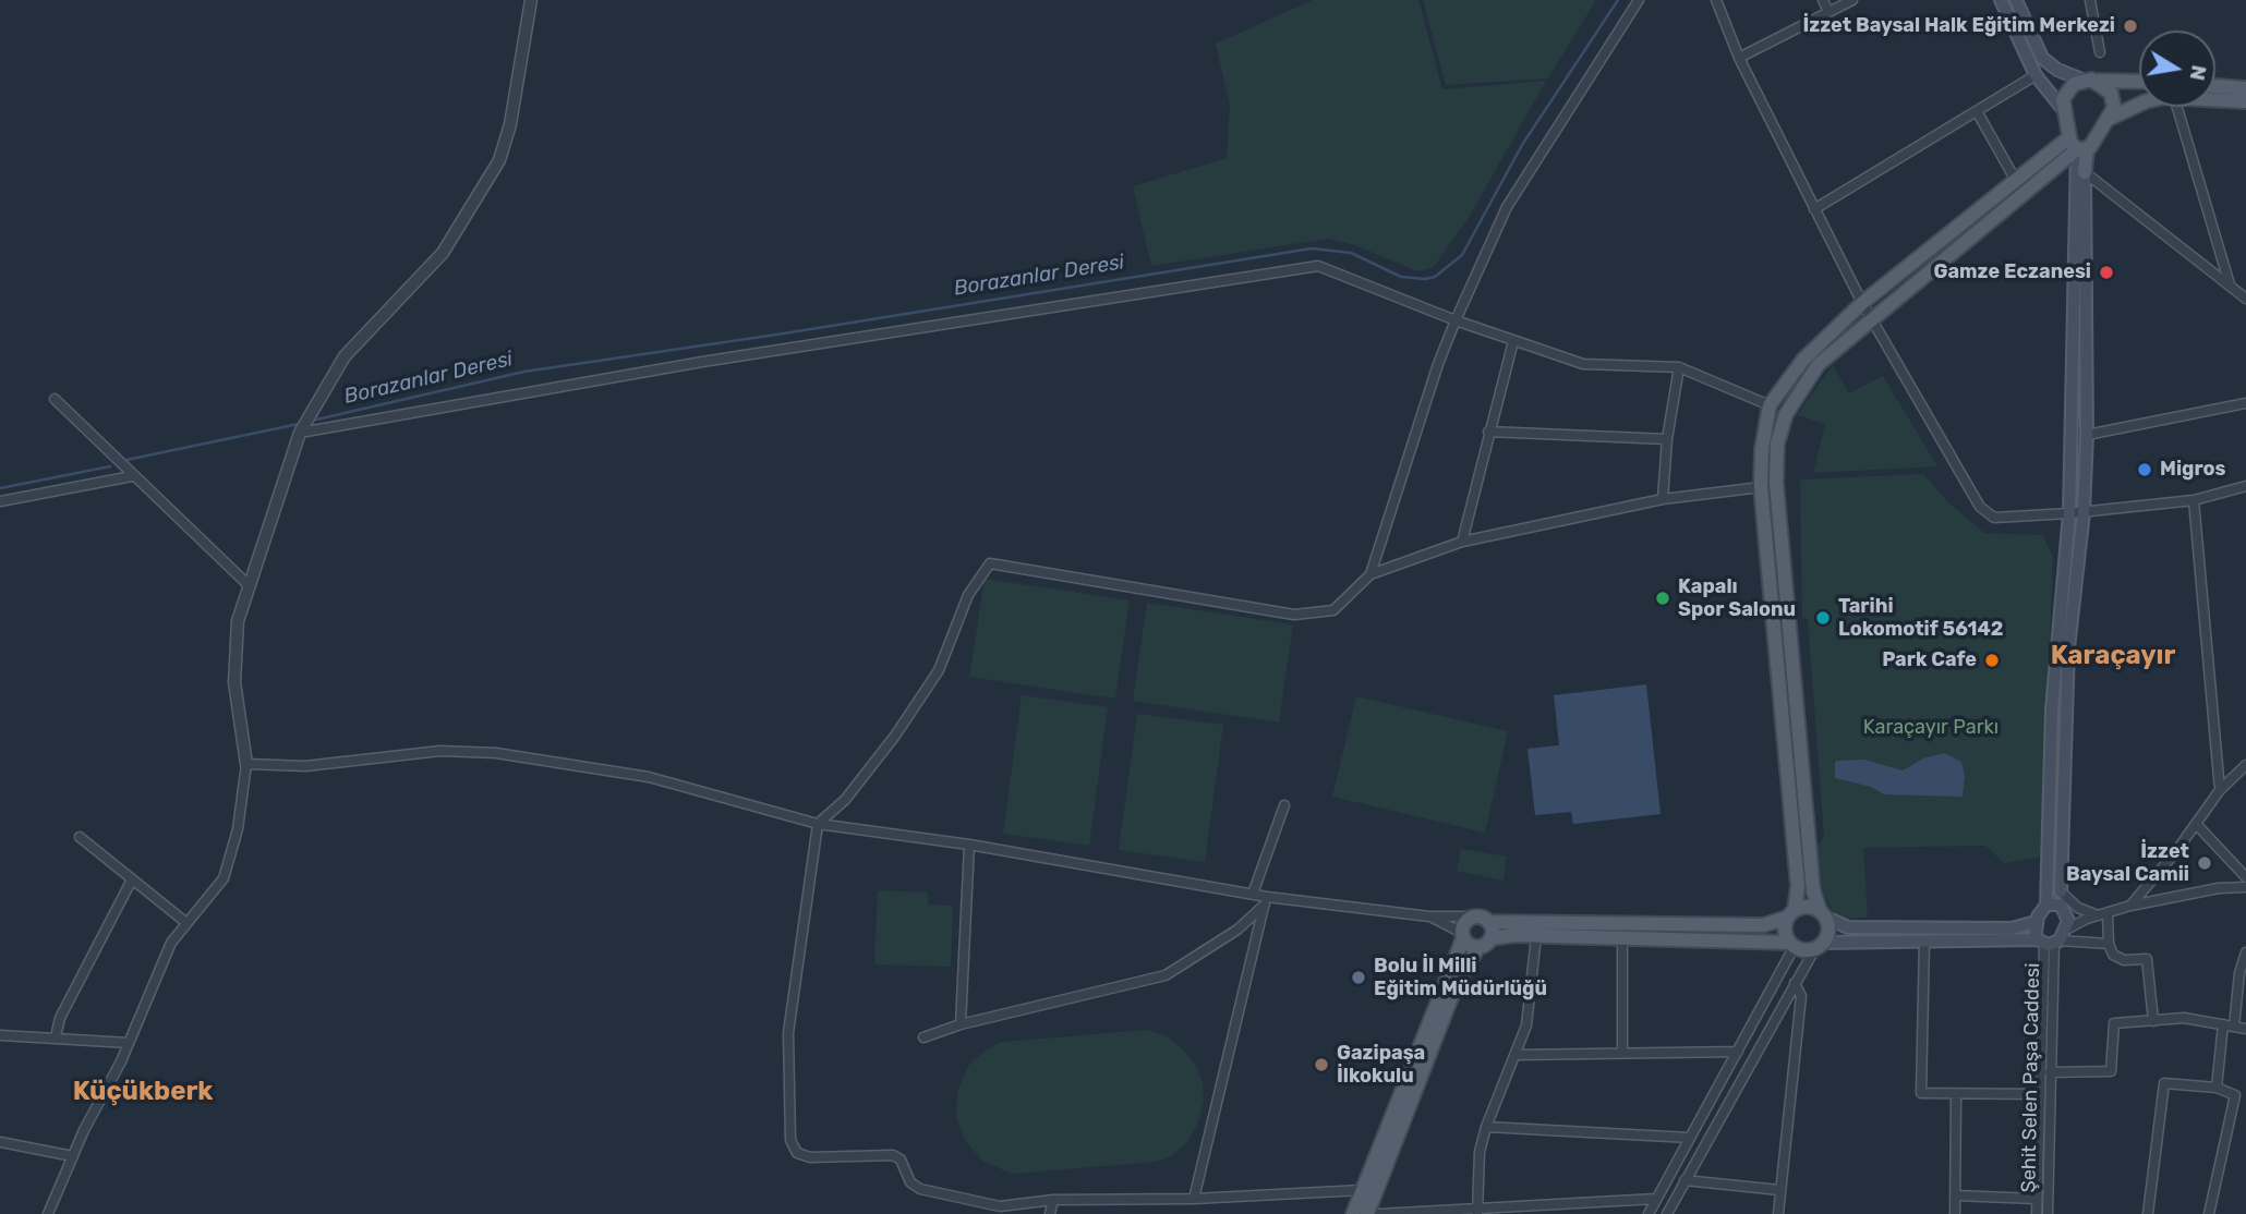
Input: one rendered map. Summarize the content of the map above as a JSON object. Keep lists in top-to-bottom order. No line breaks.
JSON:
{"streets":{"street":["Şehit Selen Paşa Caddesi"]},"districts":["Karaçayır","Küçükberk"],"water":["Borazanlar Deresi"],"parks":["Karaçayır Parkı"],"places":["İzzet Baysal Halk Eğitim Merkezi","Gamze Eczanesi","Migros","Kapalı Spor Salonu","Tarihi Lokomotif 56142","Park Cafe","İzzet Baysal Camii","Bolu İl Milli Eğitim Müdürlüğü","Gazipaşa İlkokulu"],"north":"right"}
